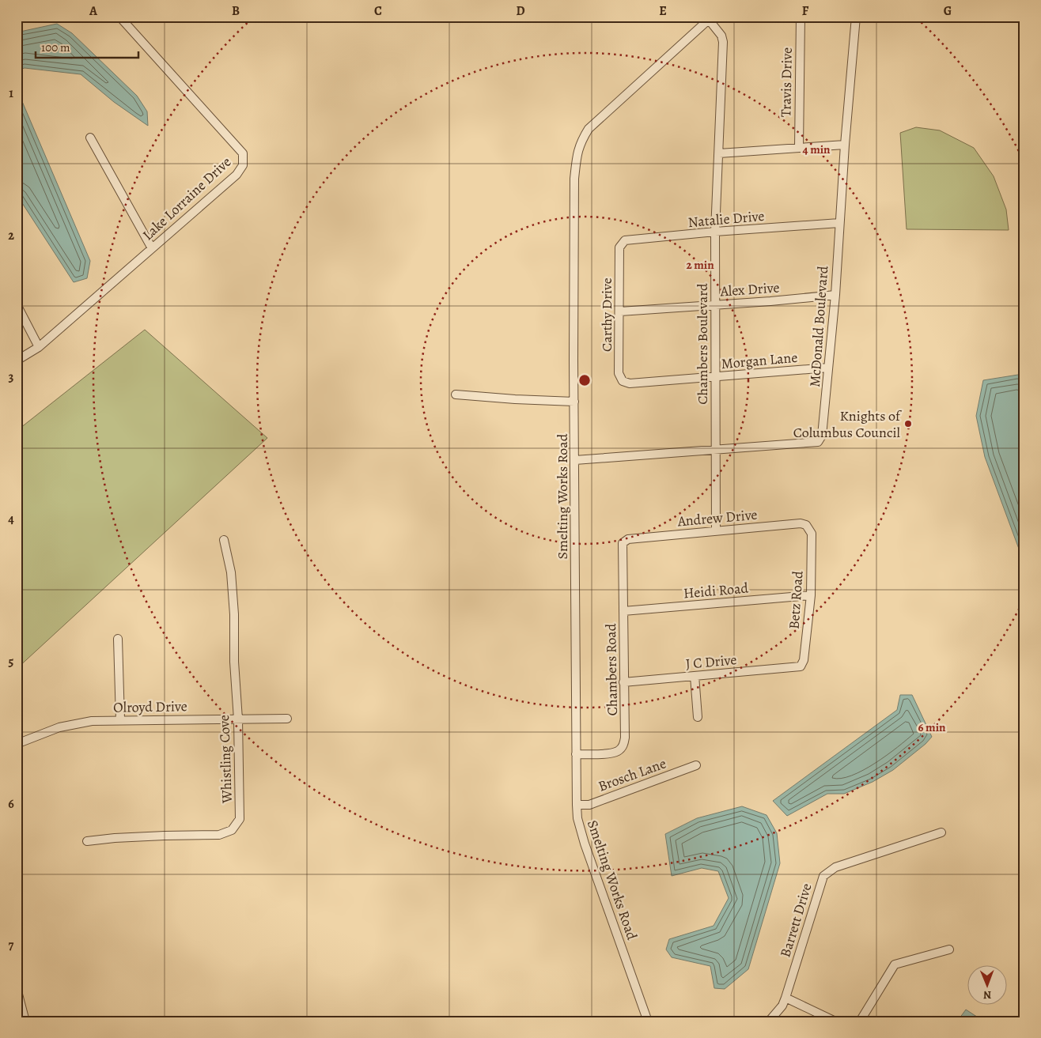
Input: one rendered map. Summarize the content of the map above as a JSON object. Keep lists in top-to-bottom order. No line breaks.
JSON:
{"streets":{"street":["Travis Drive","Lake Lorraine Drive","Natalie Drive","Alex Drive","Carthy Drive","McDonald Boulevard","Chambers Boulevard","Morgan Lane","Smelting Works Road","Andrew Drive","Heidi Road","Betz Road","J C Drive","Chambers Road","Olroyd Drive","Whistling Cove","Brosch Lane","Barrett Drive"]},"crossings":[["Natalie Drive","Carthy Drive"],["Natalie Drive","McDonald Boulevard"],["Natalie Drive","Chambers Boulevard"],["Alex Drive","Carthy Drive"],["Alex Drive","McDonald Boulevard"],["Alex Drive","Chambers Boulevard"],["Carthy Drive","Morgan Lane"],["McDonald Boulevard","Chambers Boulevard"],["McDonald Boulevard","Morgan Lane"],["McDonald Boulevard","Smelting Works Road"],["Chambers Boulevard","Morgan Lane"],["Chambers Boulevard","Smelting Works Road"],["Chambers Boulevard","Andrew Drive"],["Smelting Works Road","Chambers Road"],["Smelting Works Road","Brosch Lane"],["Andrew Drive","Betz Road"],["Andrew Drive","Chambers Road"],["Heidi Road","Betz Road"],["Heidi Road","Chambers Road"],["Betz Road","J C Drive"],["J C Drive","Chambers Road"],["Olroyd Drive","Whistling Cove"]],"places":["Knights of Columbus Council"],"scale_bar":"100 m","north":"bottom","grid":{"columns":["A","B","C","D","E","F","G"],"rows":["1","2","3","4","5","6","7"]},"rings":["4 min","2 min","6 min"]}
